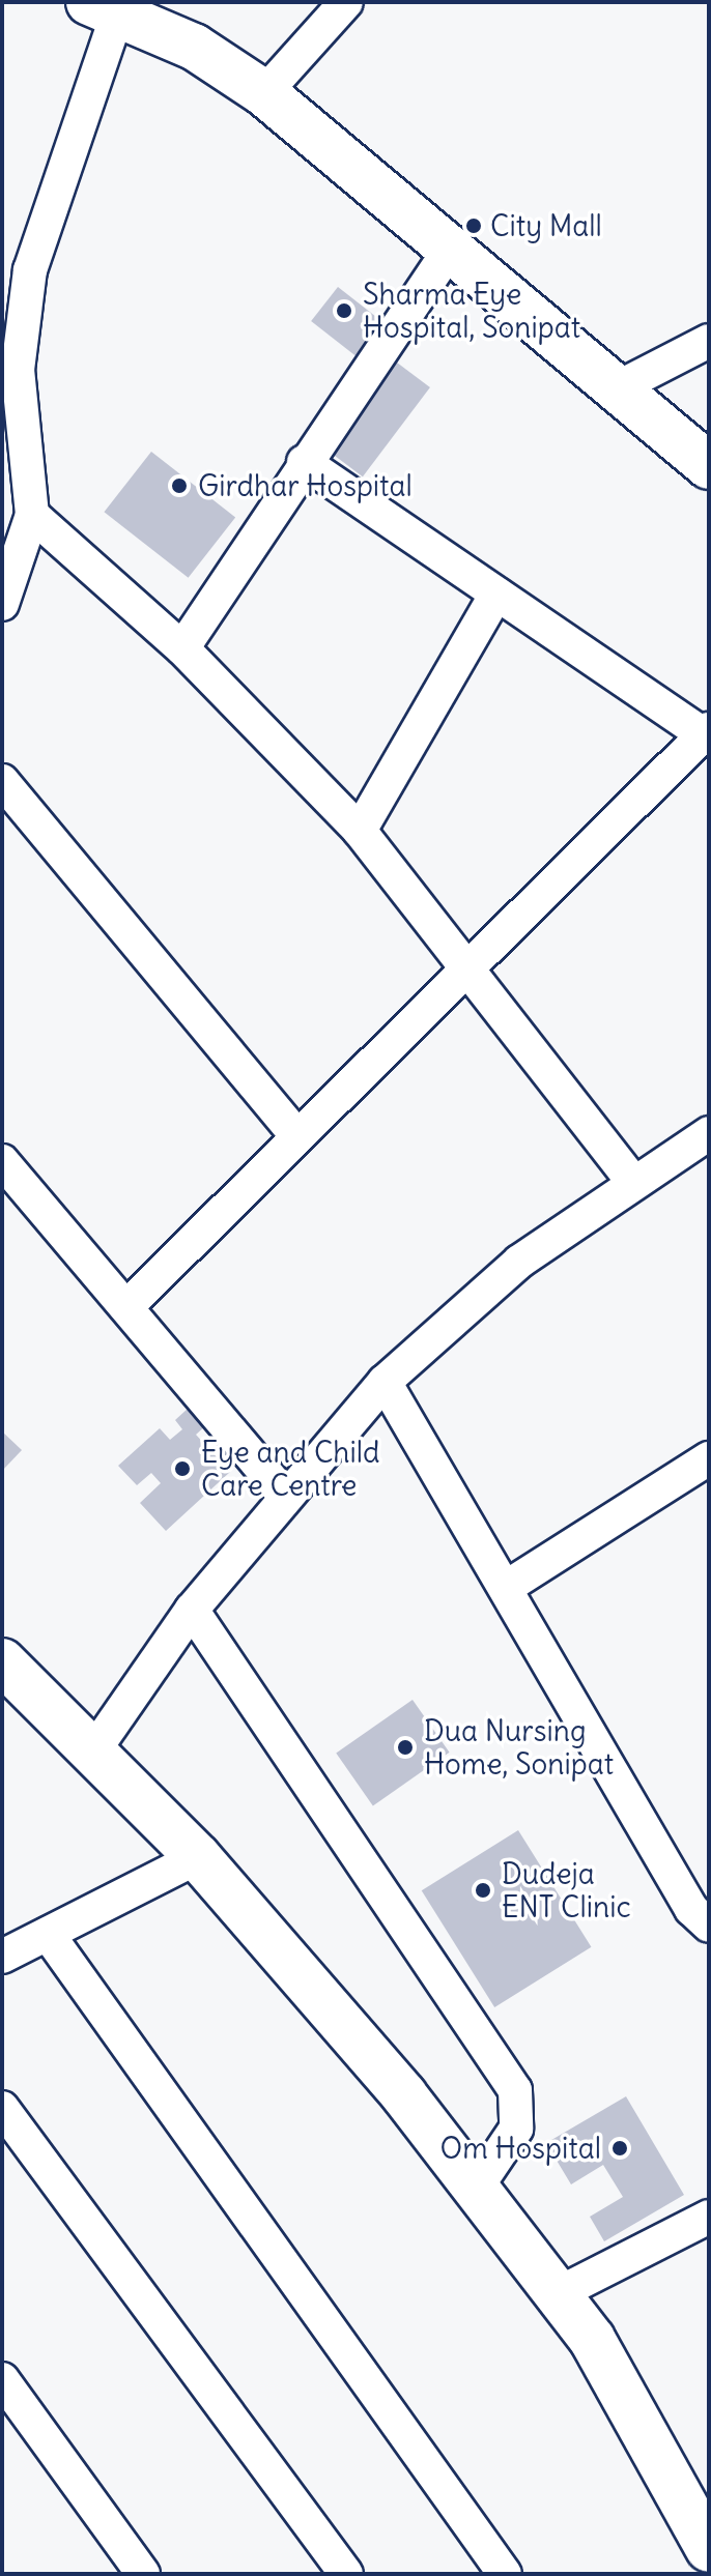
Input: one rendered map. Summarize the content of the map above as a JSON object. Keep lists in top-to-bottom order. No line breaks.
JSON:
{"places":["City Mall","Sharma Eye Hospital, Sonipat","Girdhar Hospital","Eye and Child Care Centre","Dua Nursing Home, Sonipat","Dudeja ENT Clinic","Om Hospital"]}
